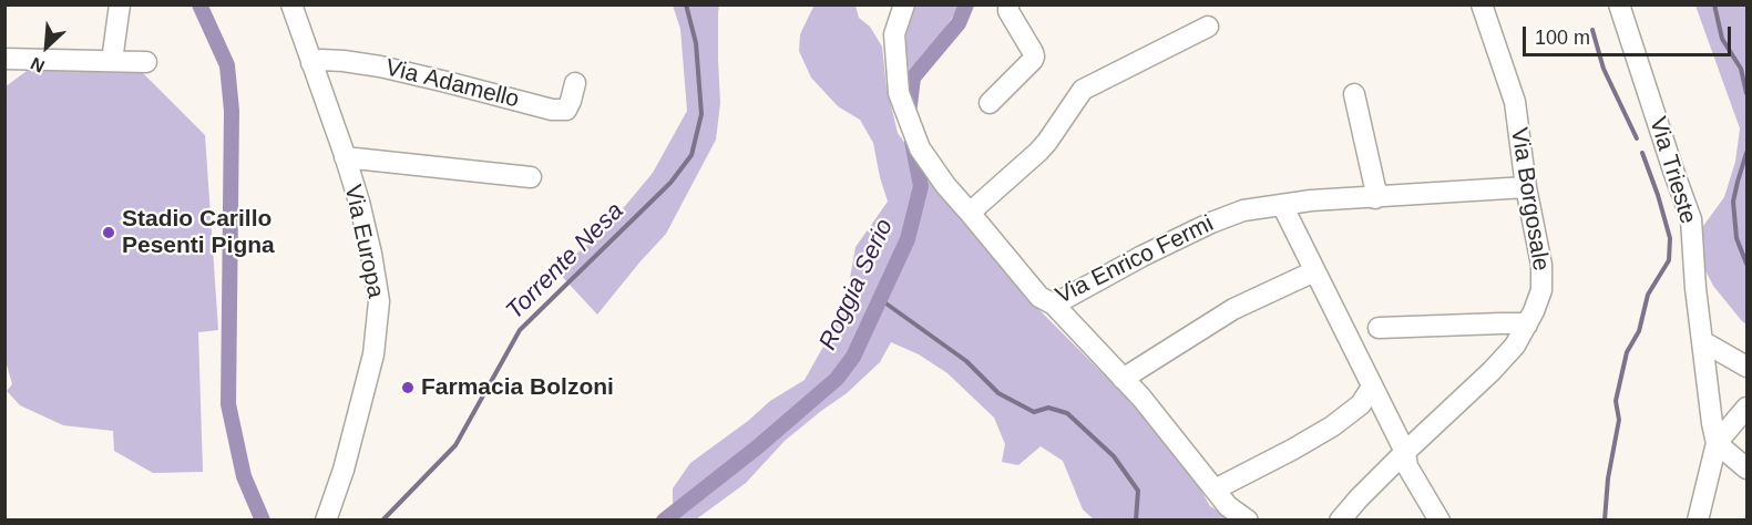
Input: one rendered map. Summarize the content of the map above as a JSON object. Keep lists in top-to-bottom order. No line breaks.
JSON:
{"streets":{"street":["Via Adamello","Via Trieste","Via Borgosale","Via Europa","Via Enrico Fermi"]},"crossings":[["Via Adamello","Via Europa"],["Via Borgosale","Via Enrico Fermi"]],"water":["Torrente Nesa","Roggia Serio"],"places":["Stadio Carillo Pesenti Pigna","Farmacia Bolzoni"],"scale_bar":"100 m","north":"bottom left"}
